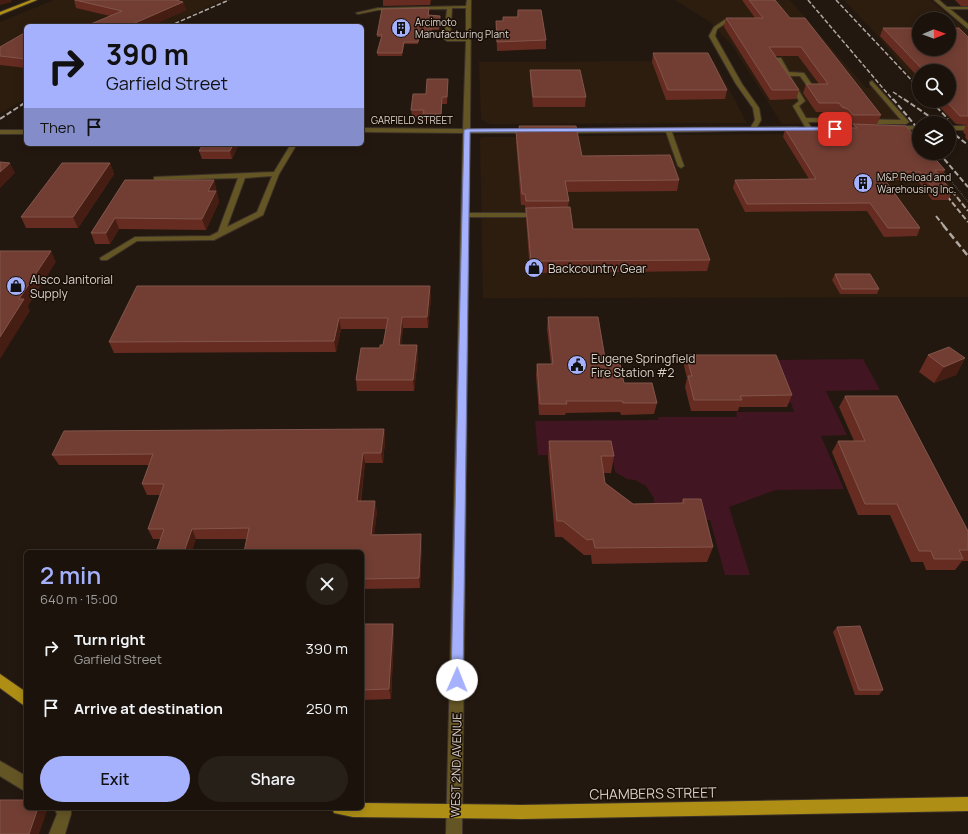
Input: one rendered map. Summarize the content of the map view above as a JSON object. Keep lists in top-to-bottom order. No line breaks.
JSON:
{"streets":{"main road":["CHAMBERS STREET"],"street":["GARFIELD STREET","WEST 2ND AVENUE"]},"crossings":[["GARFIELD STREET","WEST 2ND AVENUE"],["WEST 2ND AVENUE","CHAMBERS STREET"]],"places":{"building":["Arcimoto Manufacturing Plant","M&P Reload and Warehousing Inc."],"shop":["Backcountry Gear","Alsco Janitorial Supply"],"public building":["Eugene Springfield Fire Station #2"]},"north":"right","page":{"turn":["390 m","Garfield Street"],"then":"Then","heading":["2 min","640 m · 15:00"],"list":[{"name":"Turn right","note":"Garfield Street","value":"390 m"},{"name":"Arrive at destination","value":"250 m"}],"buttons":["Exit","Share"]}}
